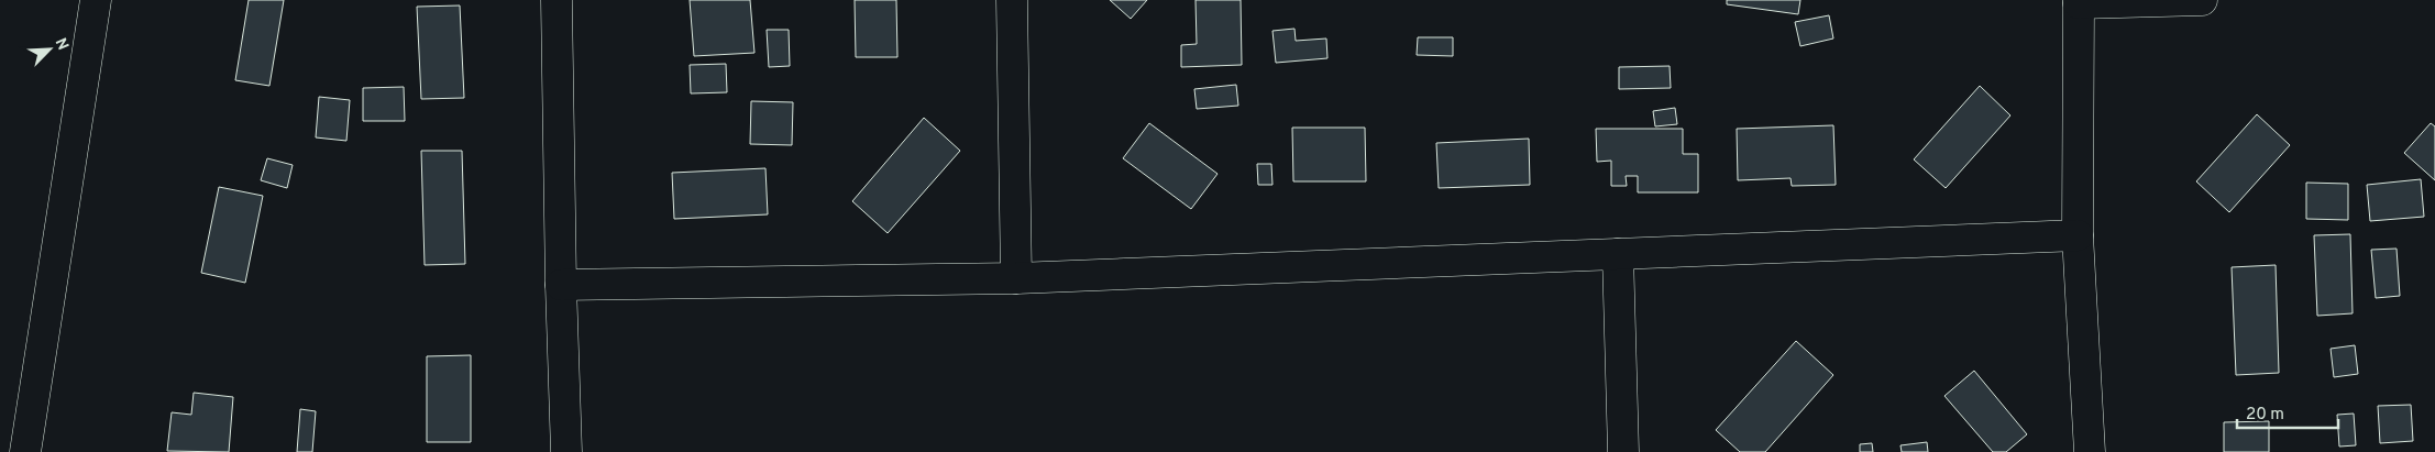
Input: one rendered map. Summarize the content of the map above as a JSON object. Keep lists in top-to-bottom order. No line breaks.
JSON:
{"scale_bar":"20 m","north":"top right"}
